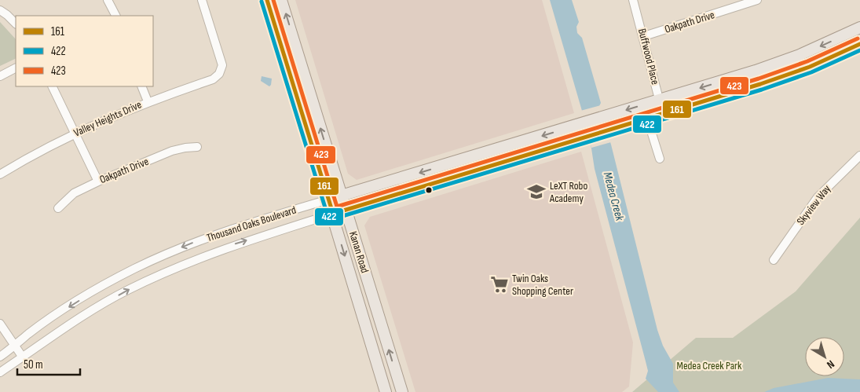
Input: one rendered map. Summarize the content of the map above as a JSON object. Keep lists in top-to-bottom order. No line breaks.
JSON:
{"streets":{"main road":["Thousand Oaks Boulevard","Kanan Road"],"street":["Oakpath Drive","Buffwood Place","Valley Heights Drive","Skyview Way"]},"crossings":[["Oakpath Drive","Buffwood Place"],["Buffwood Place","Thousand Oaks Boulevard"],["Thousand Oaks Boulevard","Kanan Road"]],"water":["Medea Creek"],"parks":["Medea Creek Park"],"places":{"school or university":["LeXT Robo Academy"],"supermarket":["Twin Oaks Shopping Center"]},"lines":["transit line 161","transit line 423","transit line 422"],"legend":["161","422","423"],"scale_bar":"50 m","north":"bottom right"}
